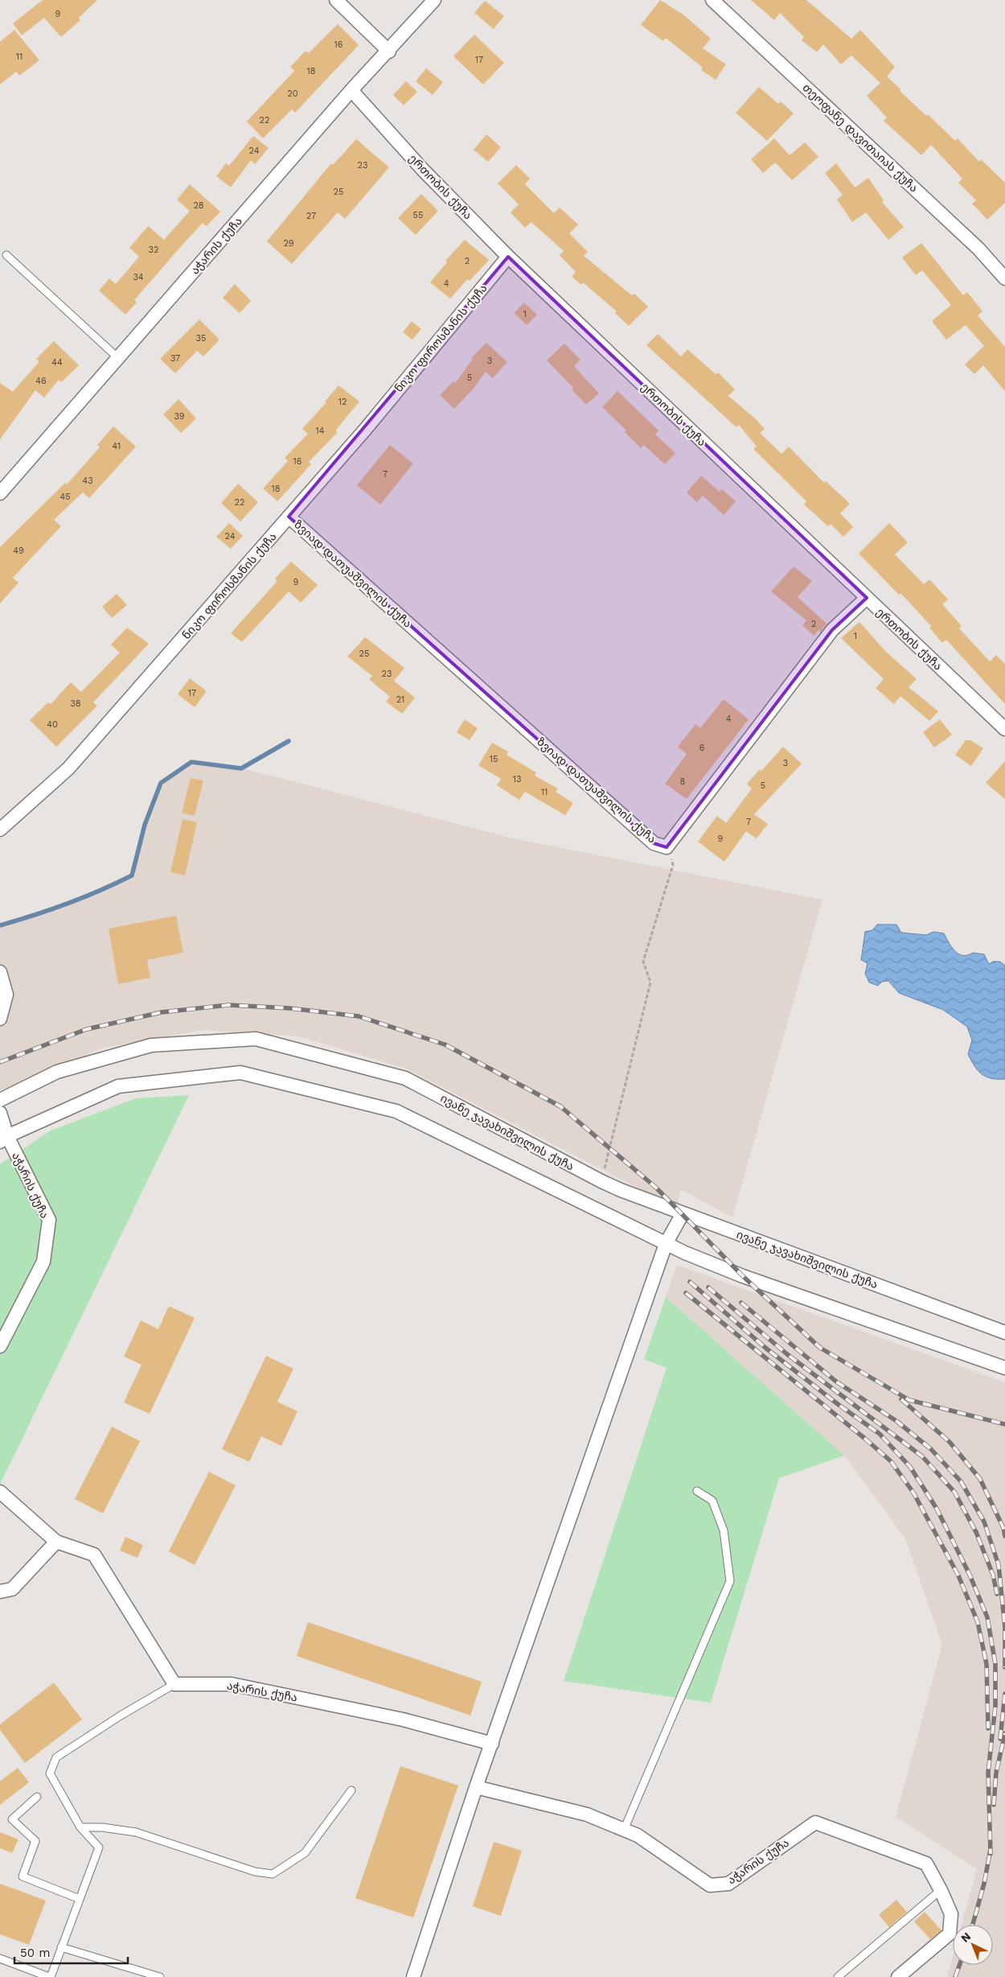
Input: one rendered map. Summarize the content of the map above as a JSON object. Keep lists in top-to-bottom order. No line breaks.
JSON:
{"streets":{"street":["თეოფანე დავითაიას ქუჩა","ერთობის ქუჩა","აჭარის ქუჩა","ნიკო ფიროსმანის ქუჩა","ზვიად დათუაშვილის ქუჩა","ივანე ჯავახიშვილის ქუჩა"]},"crossings":[["ერთობის ქუჩა","აჭარის ქუჩა"],["ერთობის ქუჩა","ნიკო ფიროსმანის ქუჩა"],["ერთობის ქუჩა","ზვიად დათუაშვილის ქუჩა"],["ნიკო ფიროსმანის ქუჩა","ზვიად დათუაშვილის ქუჩა"]],"house_numbers":["9","16","11","17","18","20","22","24","23","25","28","55","27","29","32","2","34","4","1","35","37","3","44","5","46","12","39","14","41","16","7","43","18","45","22","24","49","9","2","1","25","23","17","21","38","4","40","6","15","3","13","8","5","11","7","9"],"scale_bar":"50 m","north":"top left"}
